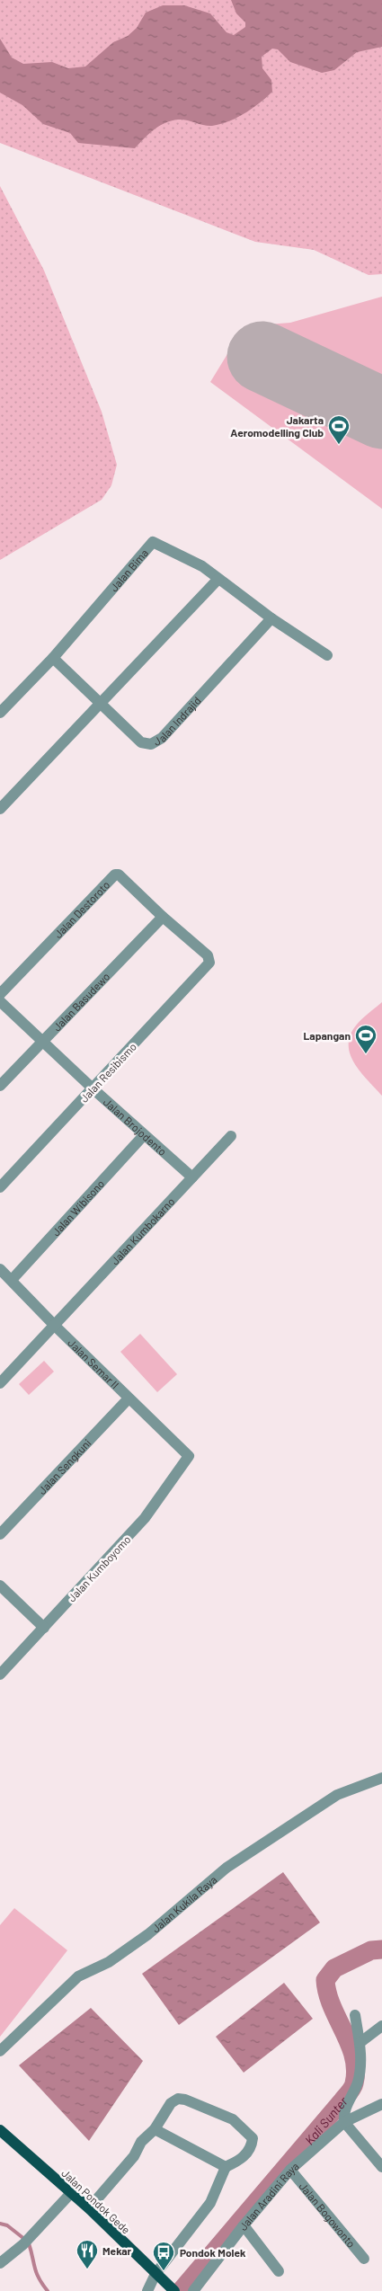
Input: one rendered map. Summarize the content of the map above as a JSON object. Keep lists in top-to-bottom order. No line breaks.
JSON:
{"streets":{"main road":["Jalan Pondok Gede"],"street":["Jalan Bima","Jalan Indrajid","Jalan Destoroto","Jalan Basudewo","Jalan Resibismo","Jalan Brojodento","Jalan Wibisono","Jalan Kumbokarno","Jalan Semar II","Jalan Sengkuni","Jalan Kumboyomo","Jalan Kukila Raya","Jalan Aradini Raya","Jalan Bogowonto"]},"crossings":[["Jalan Bima","Jalan Indrajid"],["Jalan Destoroto","Jalan Basudewo"],["Jalan Destoroto","Jalan Resibismo"],["Jalan Basudewo","Jalan Brojodento"],["Jalan Resibismo","Jalan Brojodento"],["Jalan Brojodento","Jalan Wibisono"],["Jalan Brojodento","Jalan Kumbokarno"],["Jalan Wibisono","Jalan Semar II"],["Jalan Kumbokarno","Jalan Semar II"],["Jalan Semar II","Jalan Sengkuni"],["Jalan Semar II","Jalan Kumboyomo"],["Jalan Aradini Raya","Jalan Bogowonto"]],"water":["Kali Sunter"],"places":{"sports":["Jakarta Aeromodelling Club","Lapangan"],"restaurant":["Mekar"],"bus stop":["Pondok Molek"]}}
